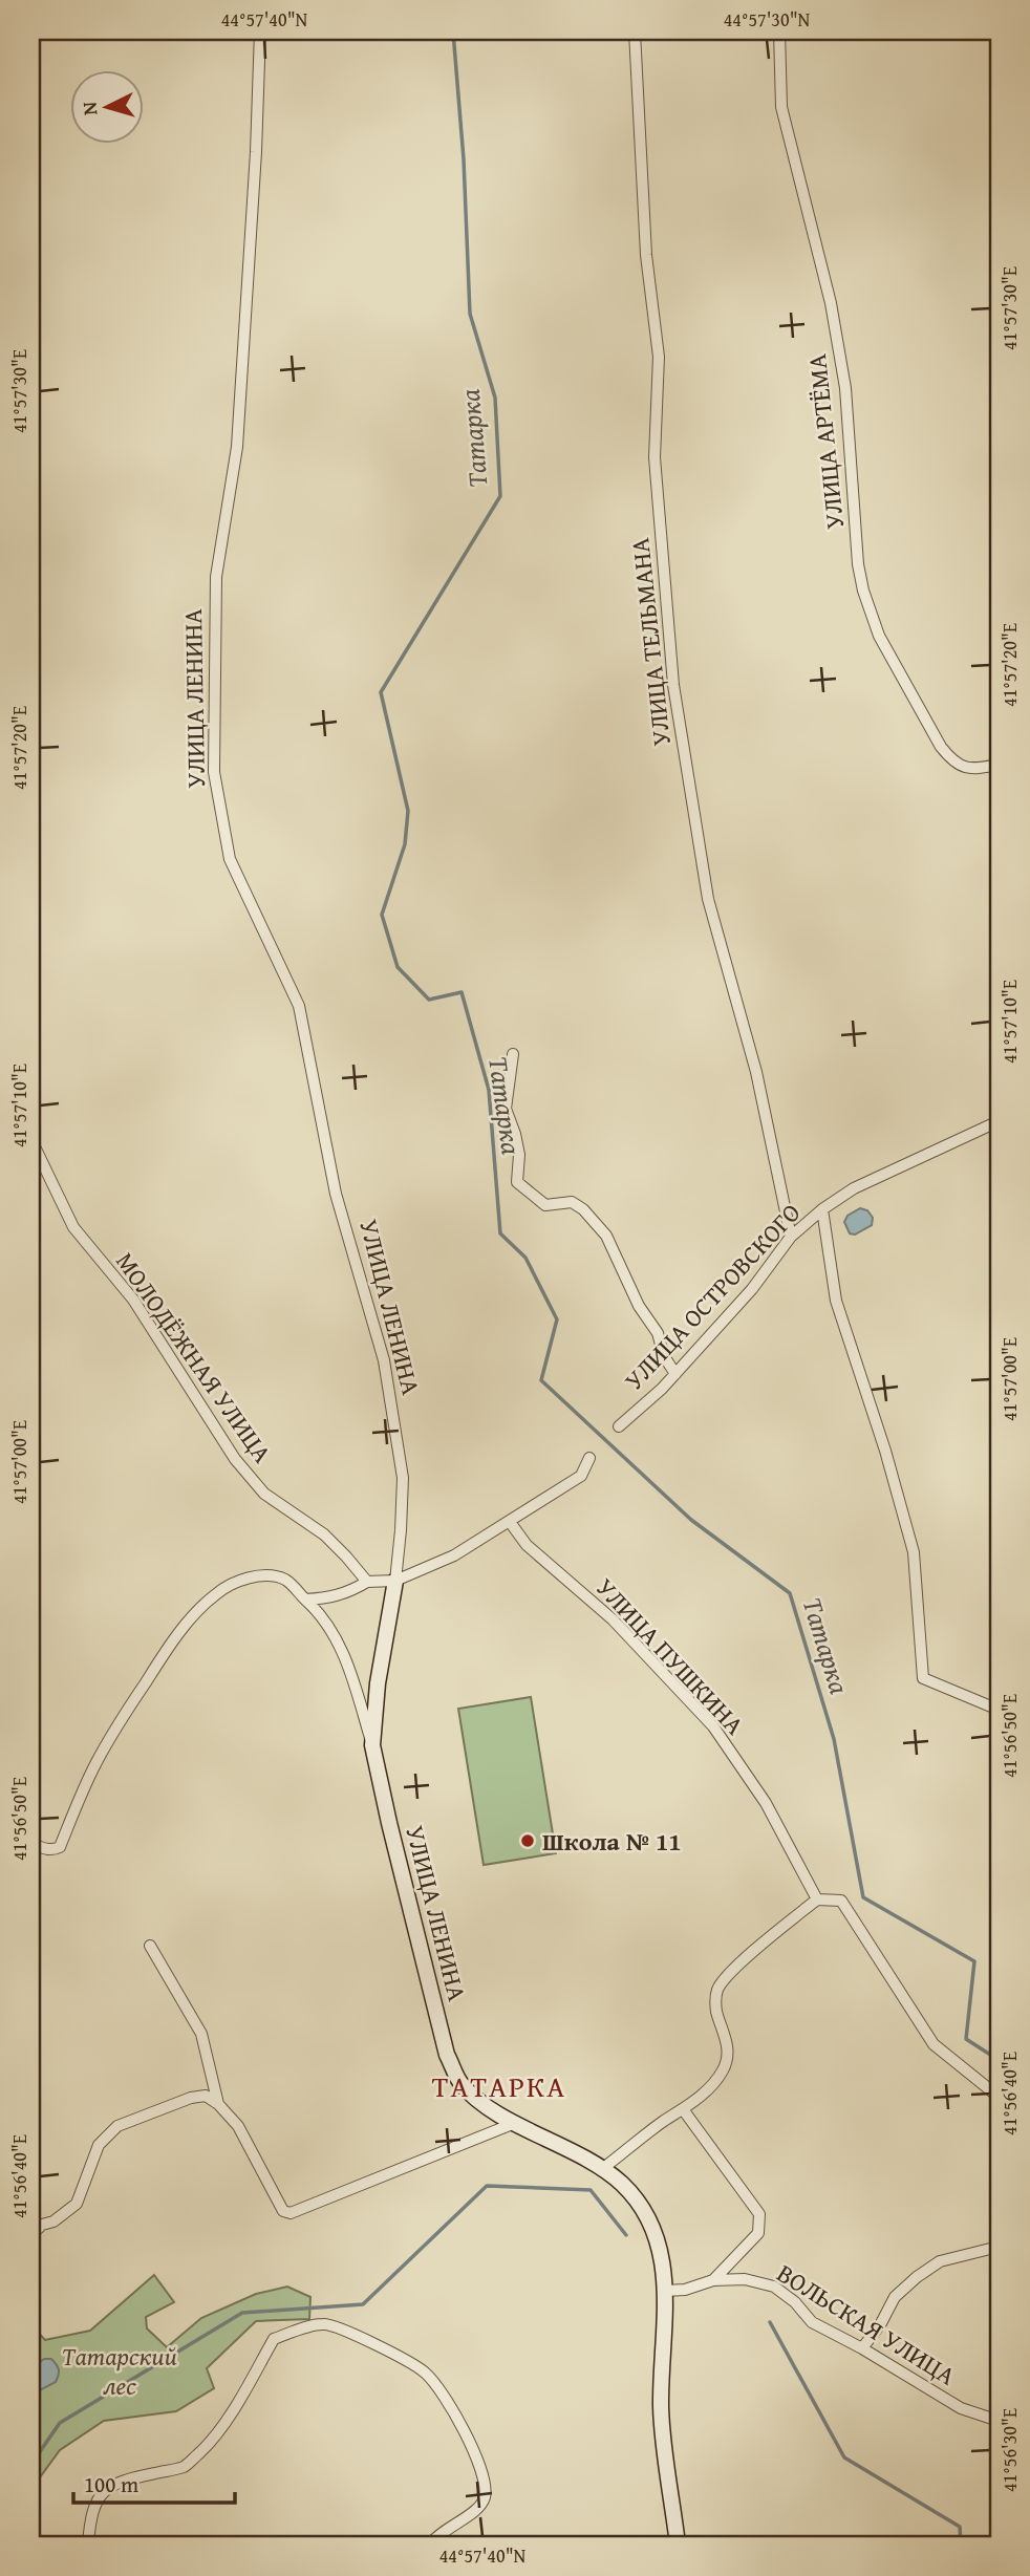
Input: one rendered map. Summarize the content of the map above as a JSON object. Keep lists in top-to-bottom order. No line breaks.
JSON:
{"streets":{"street":["УЛИЦА АРТЁМА","УЛИЦА ТЕЛЬМАНА","УЛИЦА ЛЕНИНА","УЛИЦА ОСТРОВСКОГО","МОЛОДЁЖНАЯ УЛИЦА","УЛИЦА ПУШКИНА","ВОЛЬСКАЯ УЛИЦА"]},"crossings":[["УЛИЦА ТЕЛЬМАНА","УЛИЦА ОСТРОВСКОГО"],["УЛИЦА ЛЕНИНА","ВОЛЬСКАЯ УЛИЦА"]],"districts":["ТАТАРКА"],"water":["Татарка"],"parks":["Татарский лес"],"places":["Школа № 11"],"scale_bar":"100 m","north":"left","coordinates":["44°57'40\"N","44°57'30\"N","41°57'30\"E","41°57'20\"E","41°57'10\"E","41°57'00\"E","41°56'50\"E","41°56'40\"E","41°56'30\"E"]}
